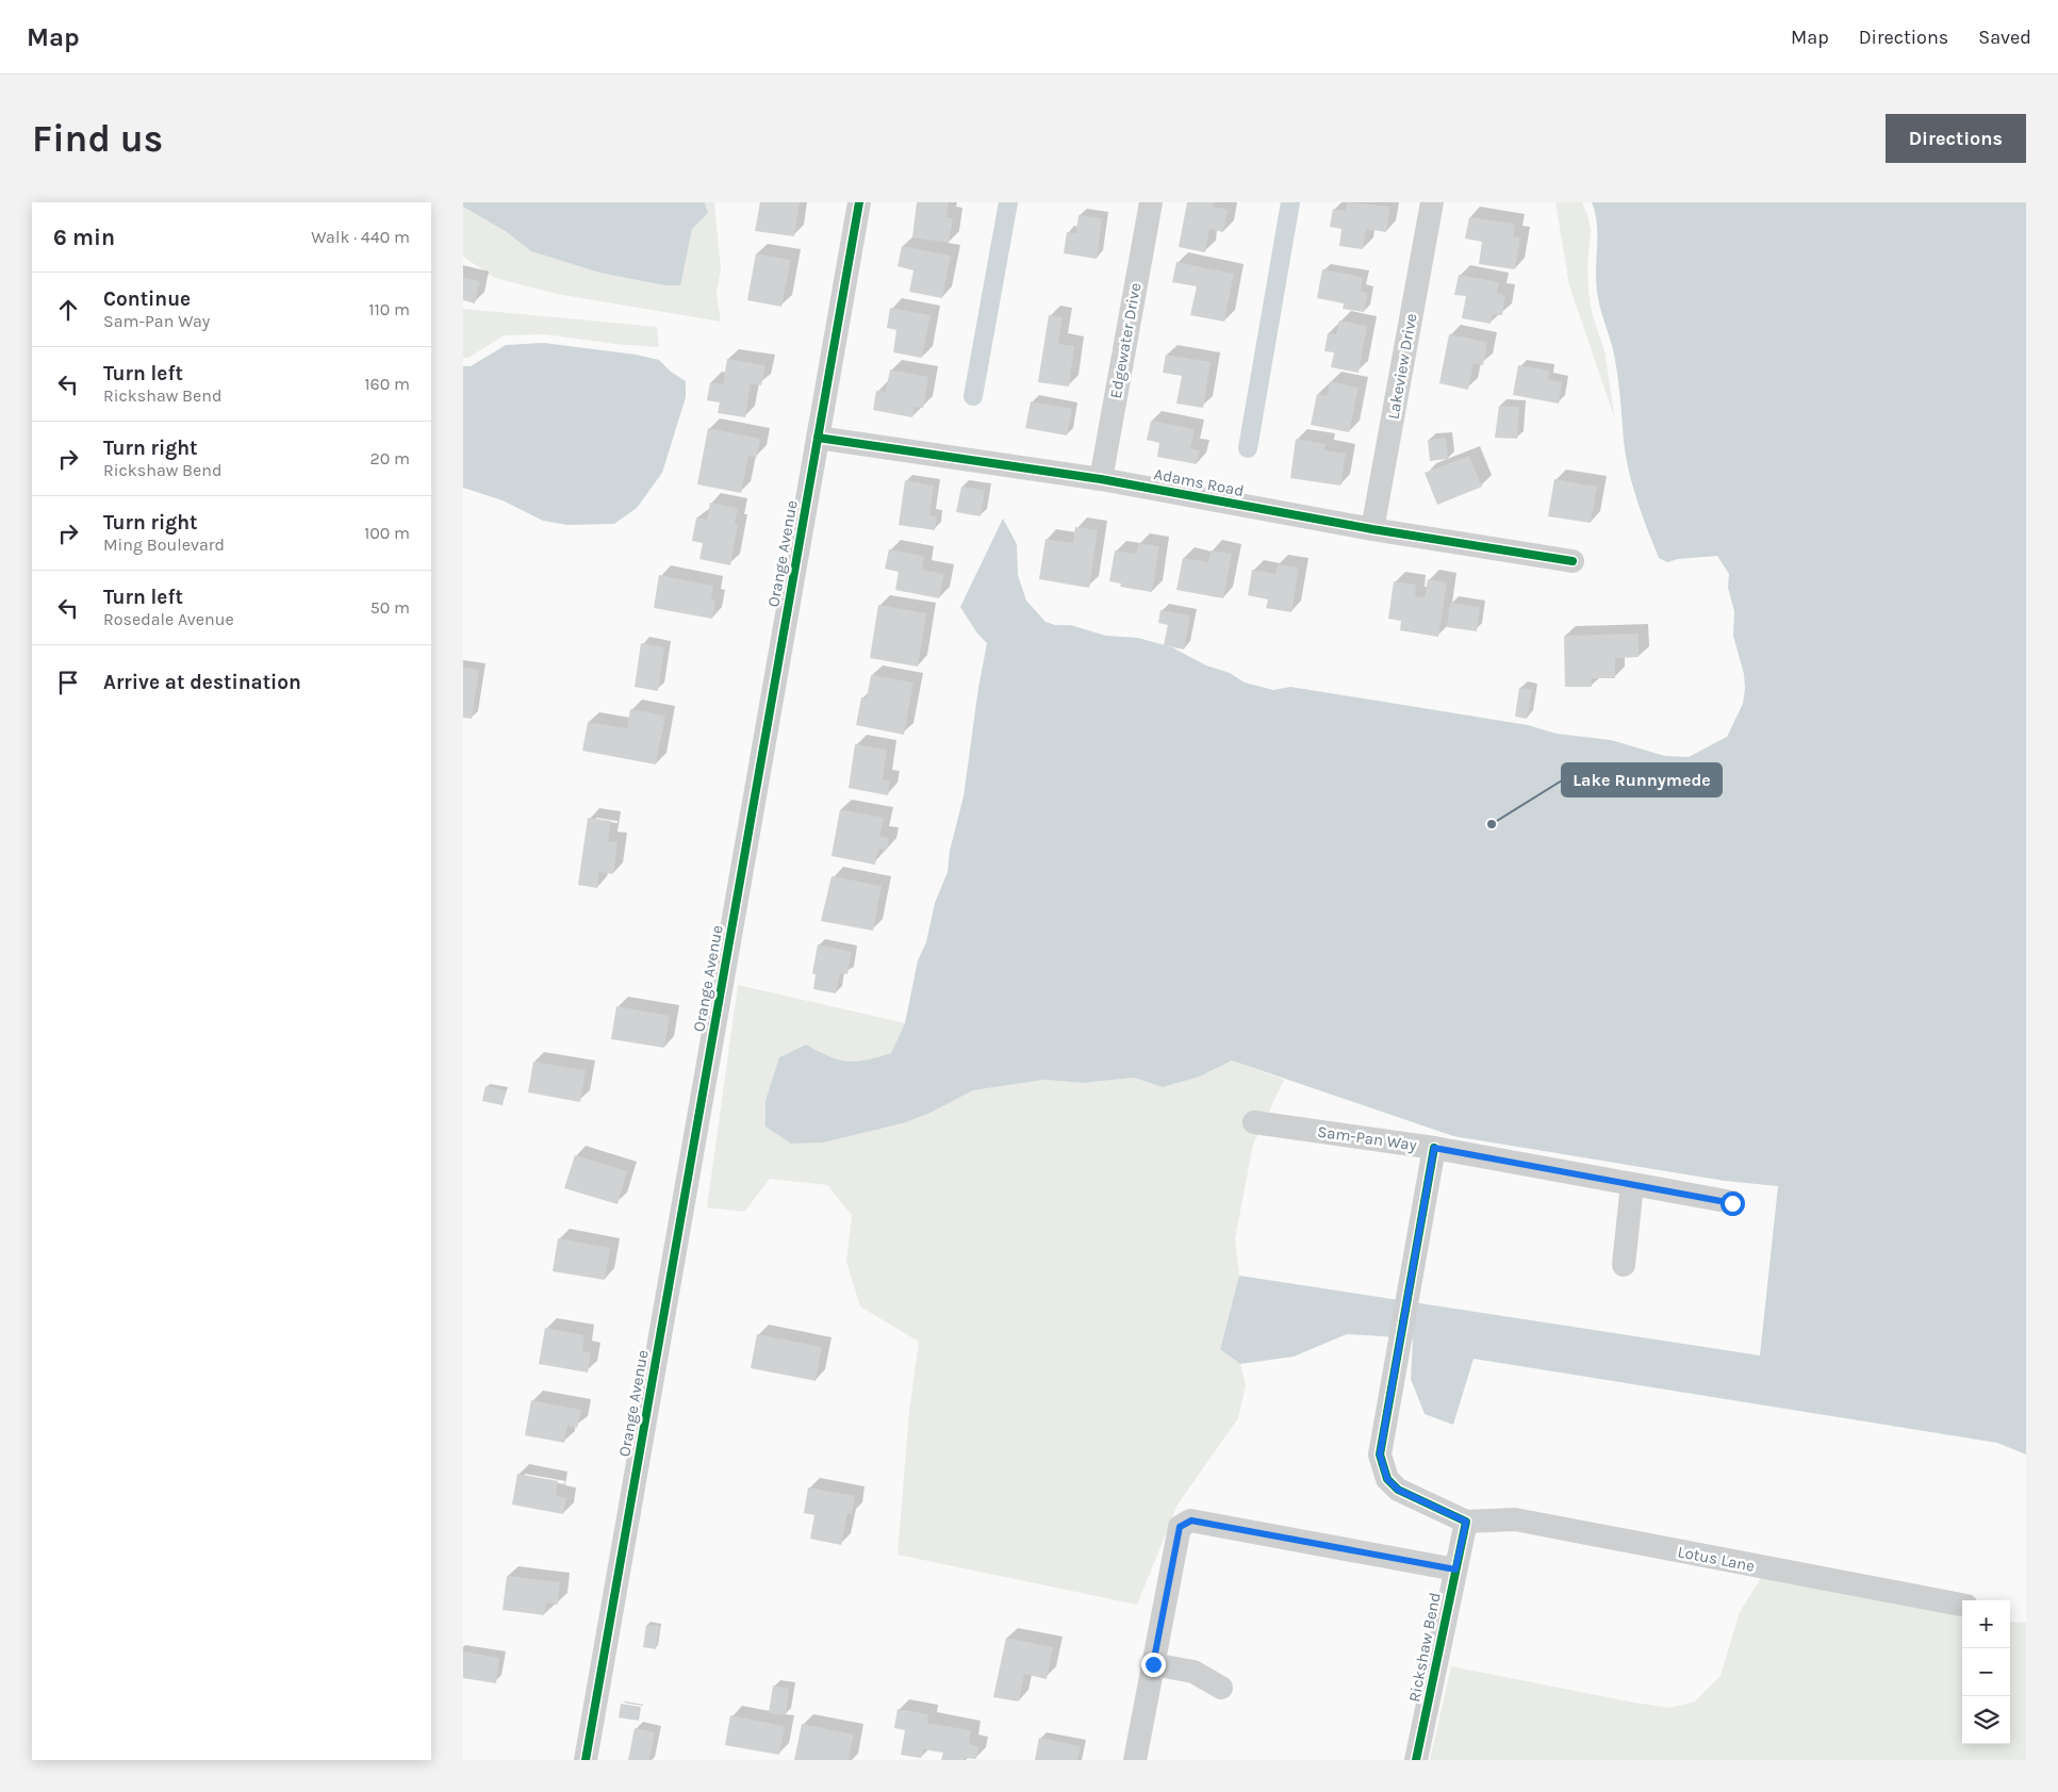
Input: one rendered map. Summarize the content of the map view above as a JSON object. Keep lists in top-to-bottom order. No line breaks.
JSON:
{"streets":{"street":["Edgewater Drive","Lakeview Drive","Adams Road","Orange Avenue","Sam-Pan Way","Lotus Lane","Rickshaw Bend"]},"crossings":[["Edgewater Drive","Adams Road"],["Lakeview Drive","Adams Road"],["Adams Road","Orange Avenue"],["Lotus Lane","Rickshaw Bend"]],"places":["Lake Runnymede"],"page":{"header":"Map","nav":["Map","Directions","Saved"],"buttons":"Directions","title":"Find us","heading":["6 min","Walk · 440 m"],"list":[["Continue","Sam-Pan Way","110 m"],["Turn left","Rickshaw Bend","160 m"],["Turn right","Rickshaw Bend","20 m"],["Turn right","Ming Boulevard","100 m"],["Turn left","Rosedale Avenue","50 m"],"Arrive at destination"],"map_buttons":["+","−"]}}
